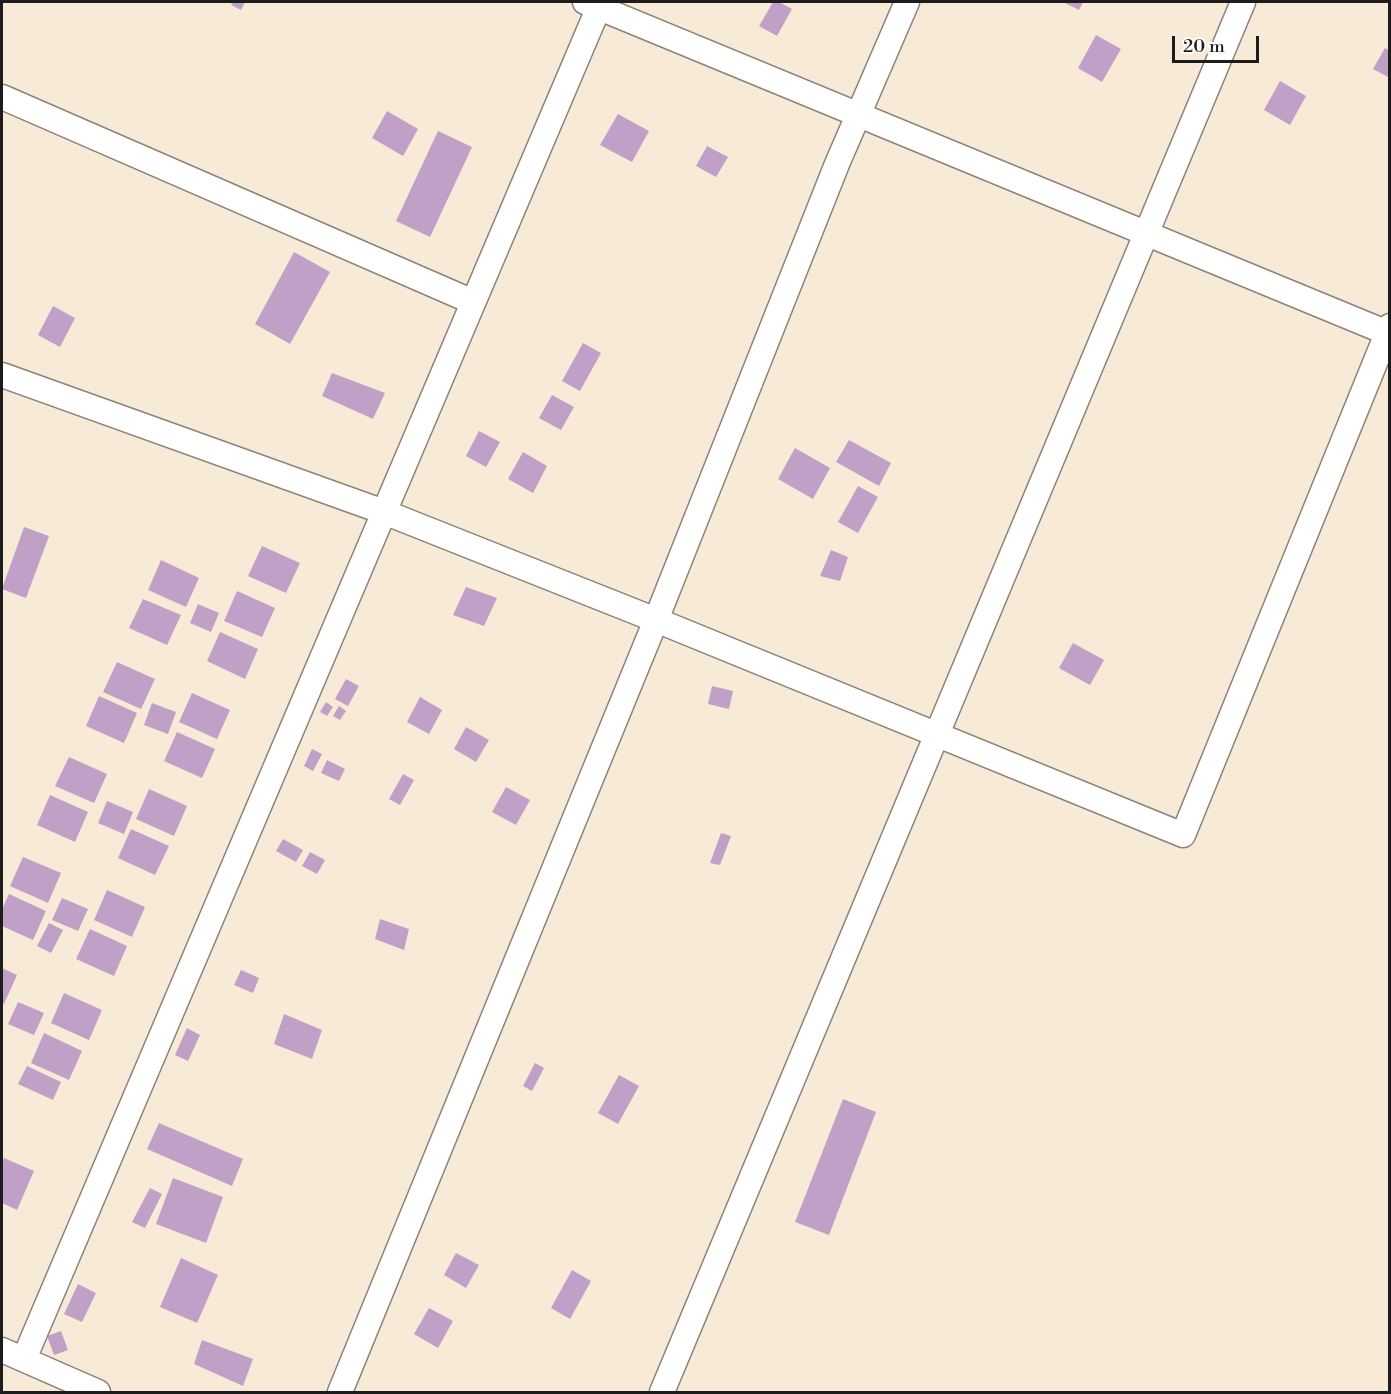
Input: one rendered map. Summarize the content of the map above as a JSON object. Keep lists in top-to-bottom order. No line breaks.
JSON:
{"scale_bar":"20 m"}
